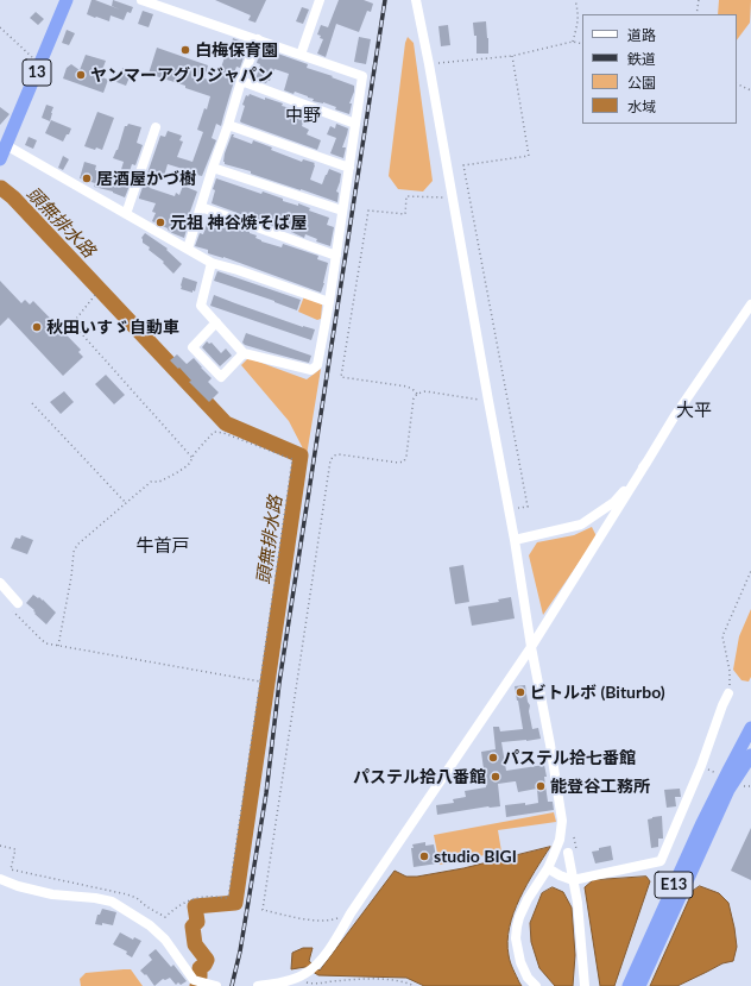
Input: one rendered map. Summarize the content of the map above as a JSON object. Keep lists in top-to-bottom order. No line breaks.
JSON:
{"streets":{"highway":["13","E13"]},"districts":["中野","大平","牛首戸"],"water":["頭無排水路"],"places":["白梅保育園","ヤンマーアグリジャパン","居酒屋かづ樹","元祖 神谷焼そば屋","秋田いすゞ自動車","ビトルボ (Biturbo)","パステル拾七番館","パステル拾八番館","能登谷工務所","studio BIGI"],"legend":["道路","鉄道","公園","水域"]}
